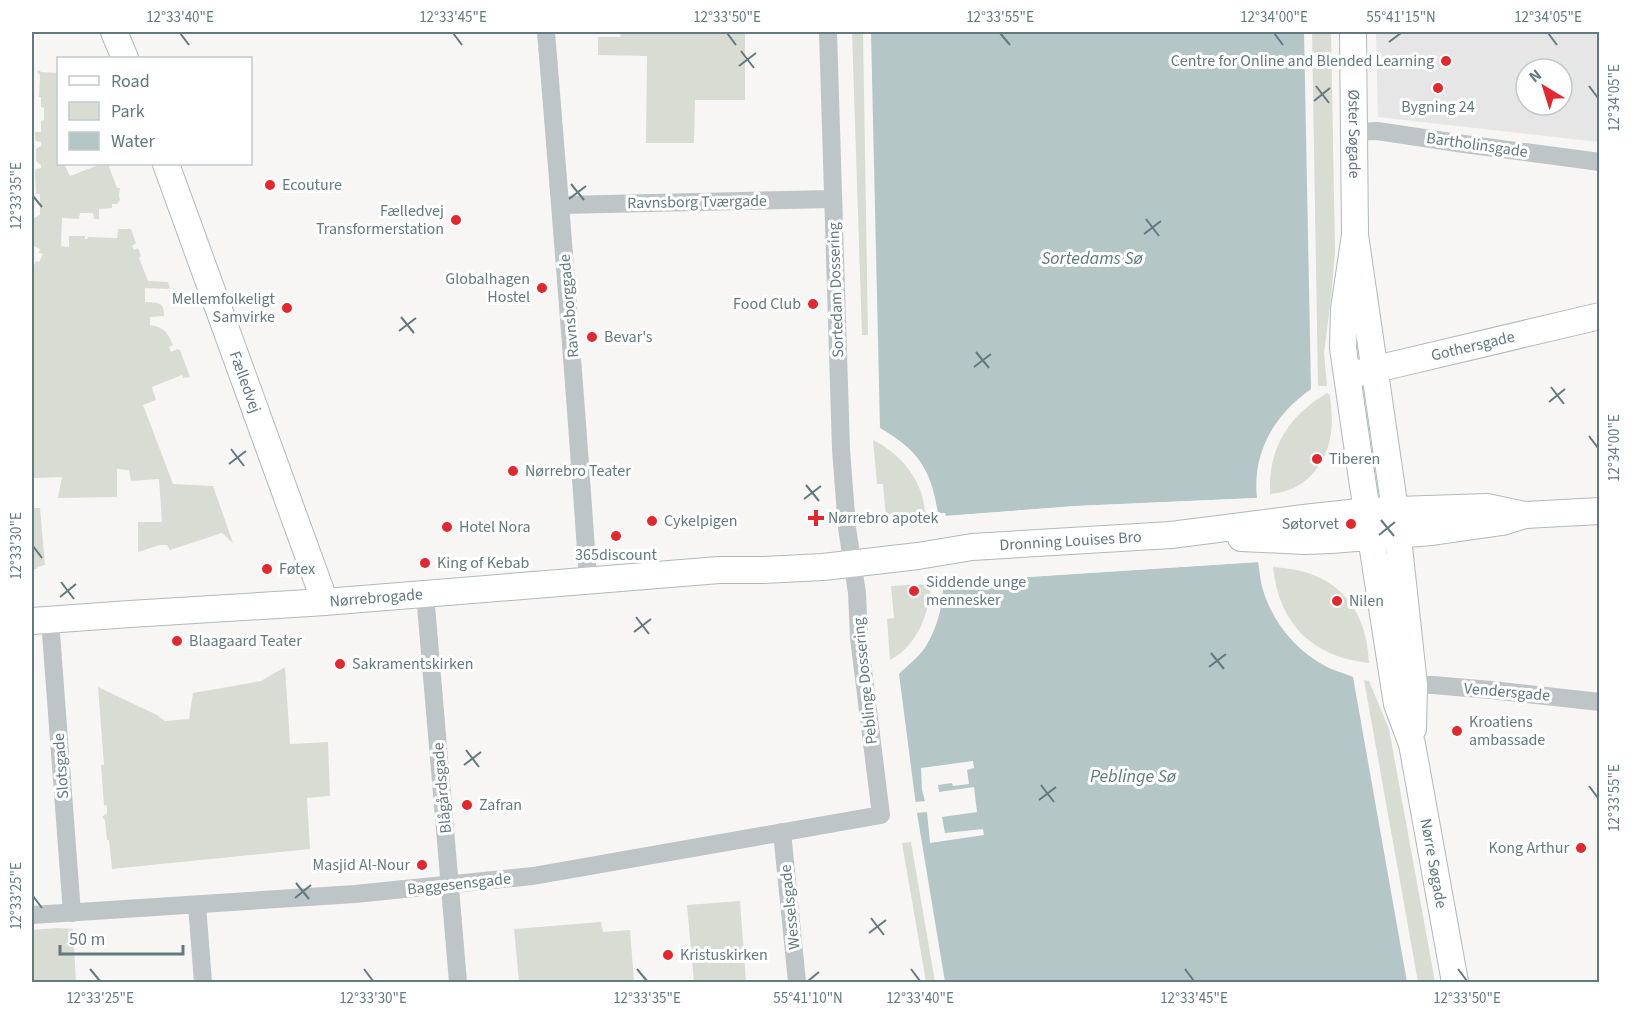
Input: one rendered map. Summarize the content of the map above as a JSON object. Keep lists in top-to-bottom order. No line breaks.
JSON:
{"streets":{"street":["Øster Søgade","Bartholinsgade","Ravnsborg Tværgade","Sortedam Dossering","Ravnsborggade","Gothersgade","Fælledvej","Dronning Louises Bro","Nørrebrogade","Peblinge Dossering","Vendersgade","Slotsgade","Blågårdsgade","Nørre Søgade","Baggesensgade","Wesselsgade"]},"crossings":[["Øster Søgade","Bartholinsgade"],["Ravnsborg Tværgade","Sortedam Dossering"],["Ravnsborg Tværgade","Ravnsborggade"],["Sortedam Dossering","Dronning Louises Bro"],["Sortedam Dossering","Nørrebrogade"],["Sortedam Dossering","Peblinge Dossering"],["Ravnsborggade","Nørrebrogade"],["Fælledvej","Nørrebrogade"],["Dronning Louises Bro","Nørrebrogade"],["Dronning Louises Bro","Peblinge Dossering"],["Nørrebrogade","Peblinge Dossering"],["Nørrebrogade","Slotsgade"],["Nørrebrogade","Blågårdsgade"],["Peblinge Dossering","Baggesensgade"],["Slotsgade","Baggesensgade"],["Blågårdsgade","Baggesensgade"],["Baggesensgade","Wesselsgade"]],"water":["Sortedams Sø","Peblinge Sø"],"places":{"other":["Centre for Online and Blended Learning","Bygning 24","Ecouture","Fælledvej Transformerstation","Globalhagen Hostel","Food Club","Mellemfolkeligt Samvirke","Bevar's","Tiberen","Nørrebro Teater","Cykelpigen","Søtorvet","Hotel Nora","365discount","King of Kebab","Føtex","Siddende unge mennesker","Nilen","Blaagaard Teater","Sakramentskirken","Kroatiens ambassade","Zafran","Kong Arthur","Masjid Al-Nour","Kristuskirken"],"health":["Nørrebro apotek"]},"legend":["Road","Park","Water"],"scale_bar":"50 m","north":"top left","coordinates":["12°33'40\"E","12°33'45\"E","12°33'50\"E","12°33'55\"E","12°34'00\"E","55°41'15\"N","12°34'05\"E","12°33'35\"E","12°33'30\"E","12°33'25\"E","55°41'10\"N"]}
